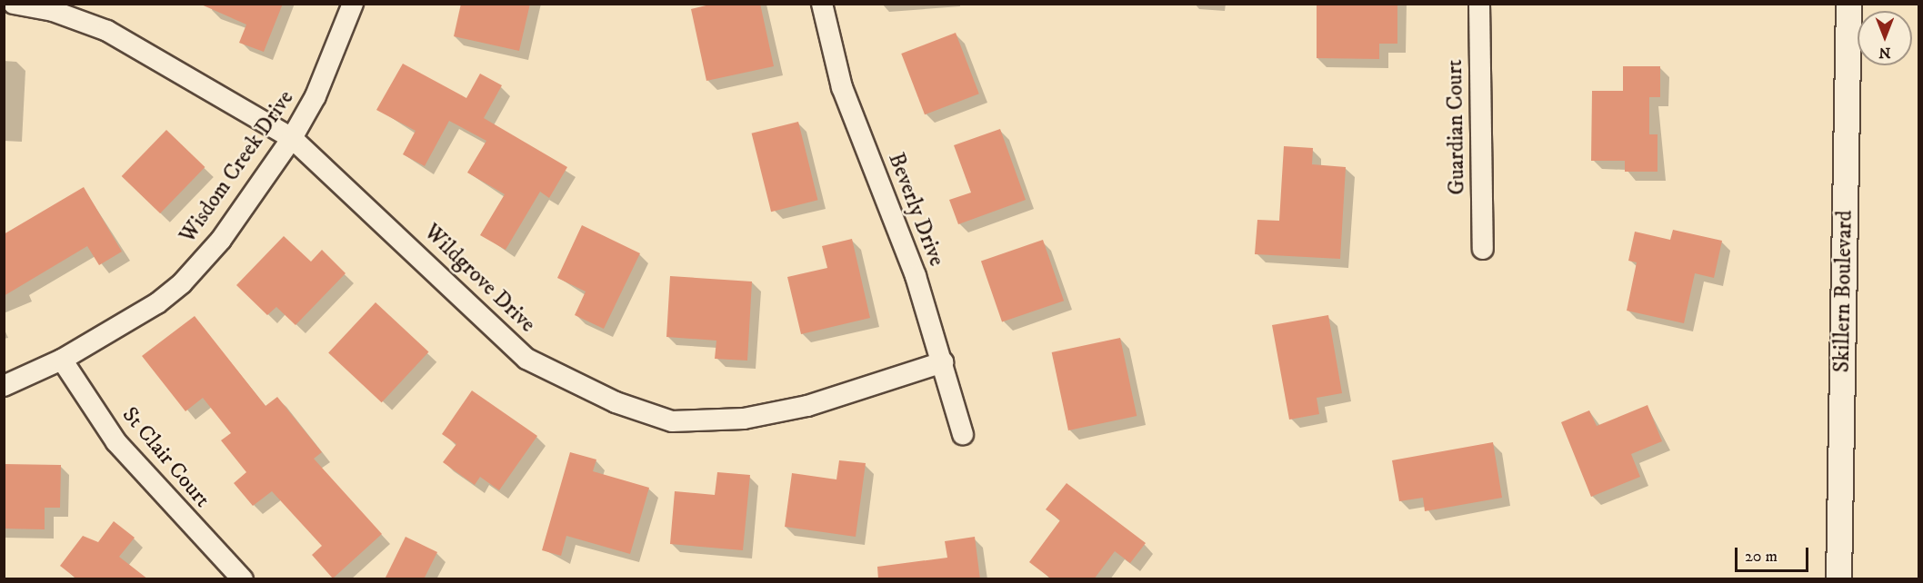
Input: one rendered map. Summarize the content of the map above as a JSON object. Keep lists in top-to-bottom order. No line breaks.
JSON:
{"streets":{"street":["Guardian Court","Wisdom Creek Drive","Beverly Drive","Wildgrove Drive","Skillern Boulevard","St Clair Court"]},"crossings":[["Wisdom Creek Drive","Wildgrove Drive"],["Wisdom Creek Drive","St Clair Court"],["Beverly Drive","Wildgrove Drive"]],"scale_bar":"20 m","north":"bottom"}
